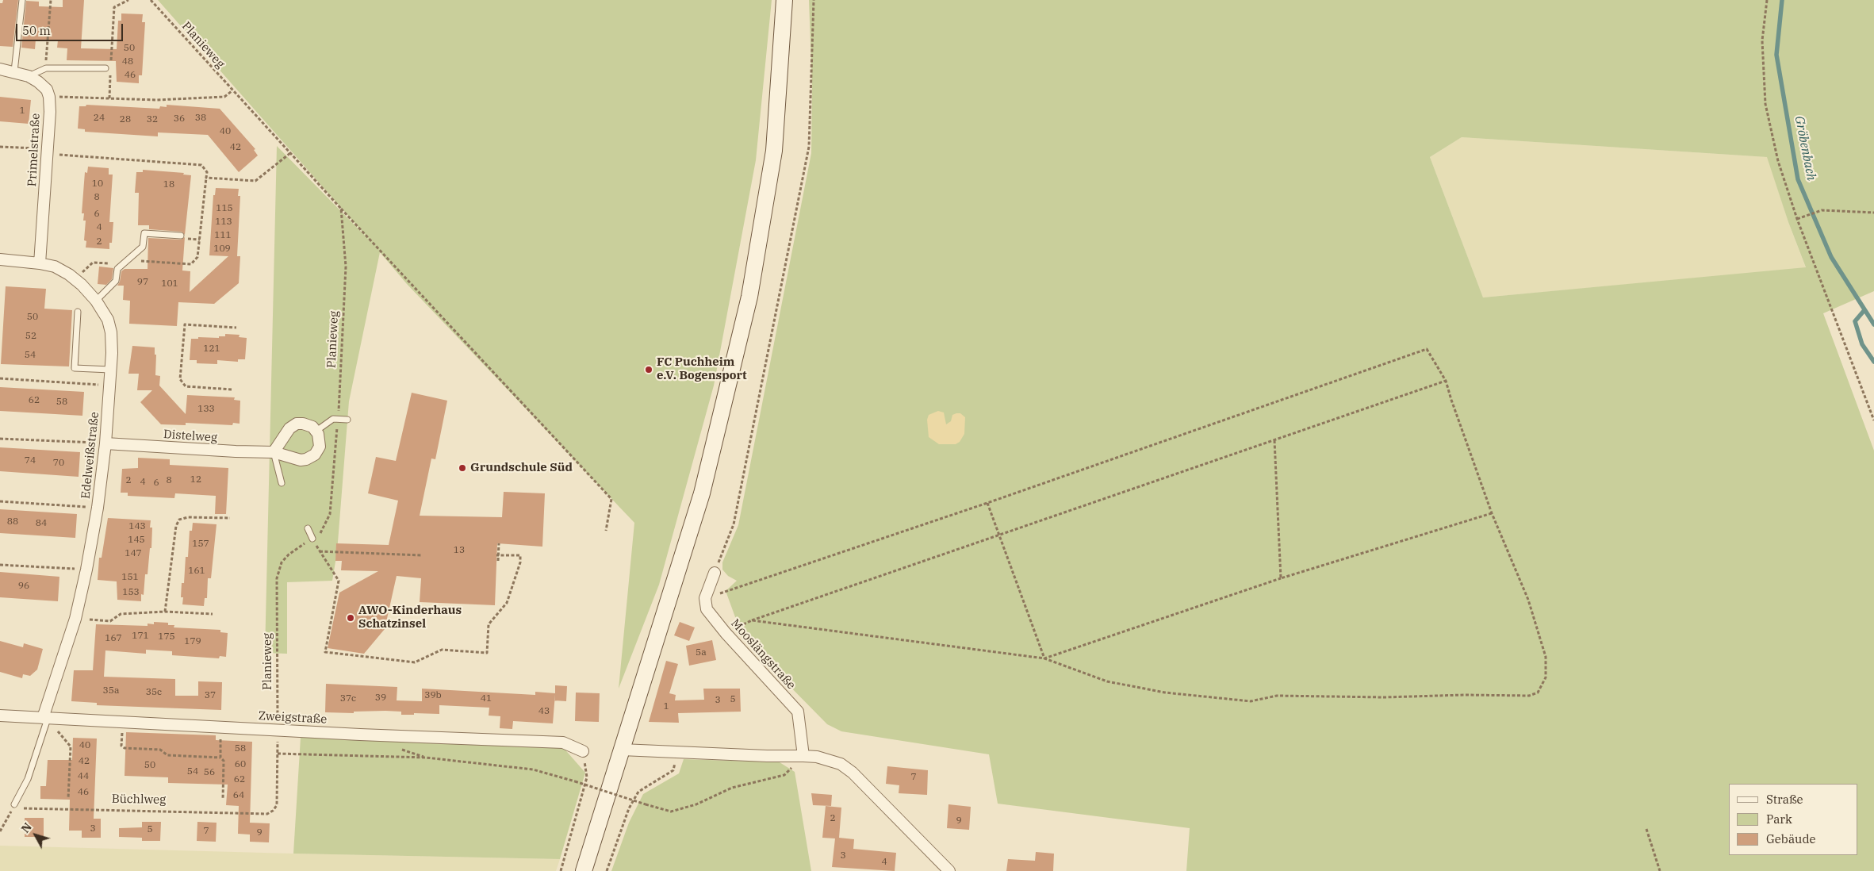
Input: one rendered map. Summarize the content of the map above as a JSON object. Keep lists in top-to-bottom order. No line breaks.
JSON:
{"streets":{"street":["Primelstraße","Distelweg","Edelweißstraße","Mooslängstraße","Zweigstraße"],"path":["Planieweg","Büchlweg"]},"crossings":[["Planieweg","Zweigstraße"],["Planieweg","Büchlweg"],["Primelstraße","Edelweißstraße"],["Distelweg","Edelweißstraße"],["Edelweißstraße","Zweigstraße"],["Zweigstraße","Büchlweg"]],"water":["Gröbenbach"],"places":["FC Puchheim e.V. Bogensport","Grundschule Süd","AWO-Kinderhaus Schatzinsel"],"house_numbers":["50","48","46","1","24","38","36","28","32","40","42","10","18","8","115","6","113","4","111","2","109","97","101","50","52","121","54","62","58","133","74","70","12","2","8","4","6","88","84","143","145","157","13","147","161","151","96","153","171","175","167","179","5a","35a","35c","37","39b","39","37c","41","5","3","1","43","40","58","42","60","50","54","56","44","7","62","46","64","2","9","3","5","7","9","3","4"],"legend":["Straße","Park","Gebäude"],"scale_bar":"50 m","north":"top left"}
